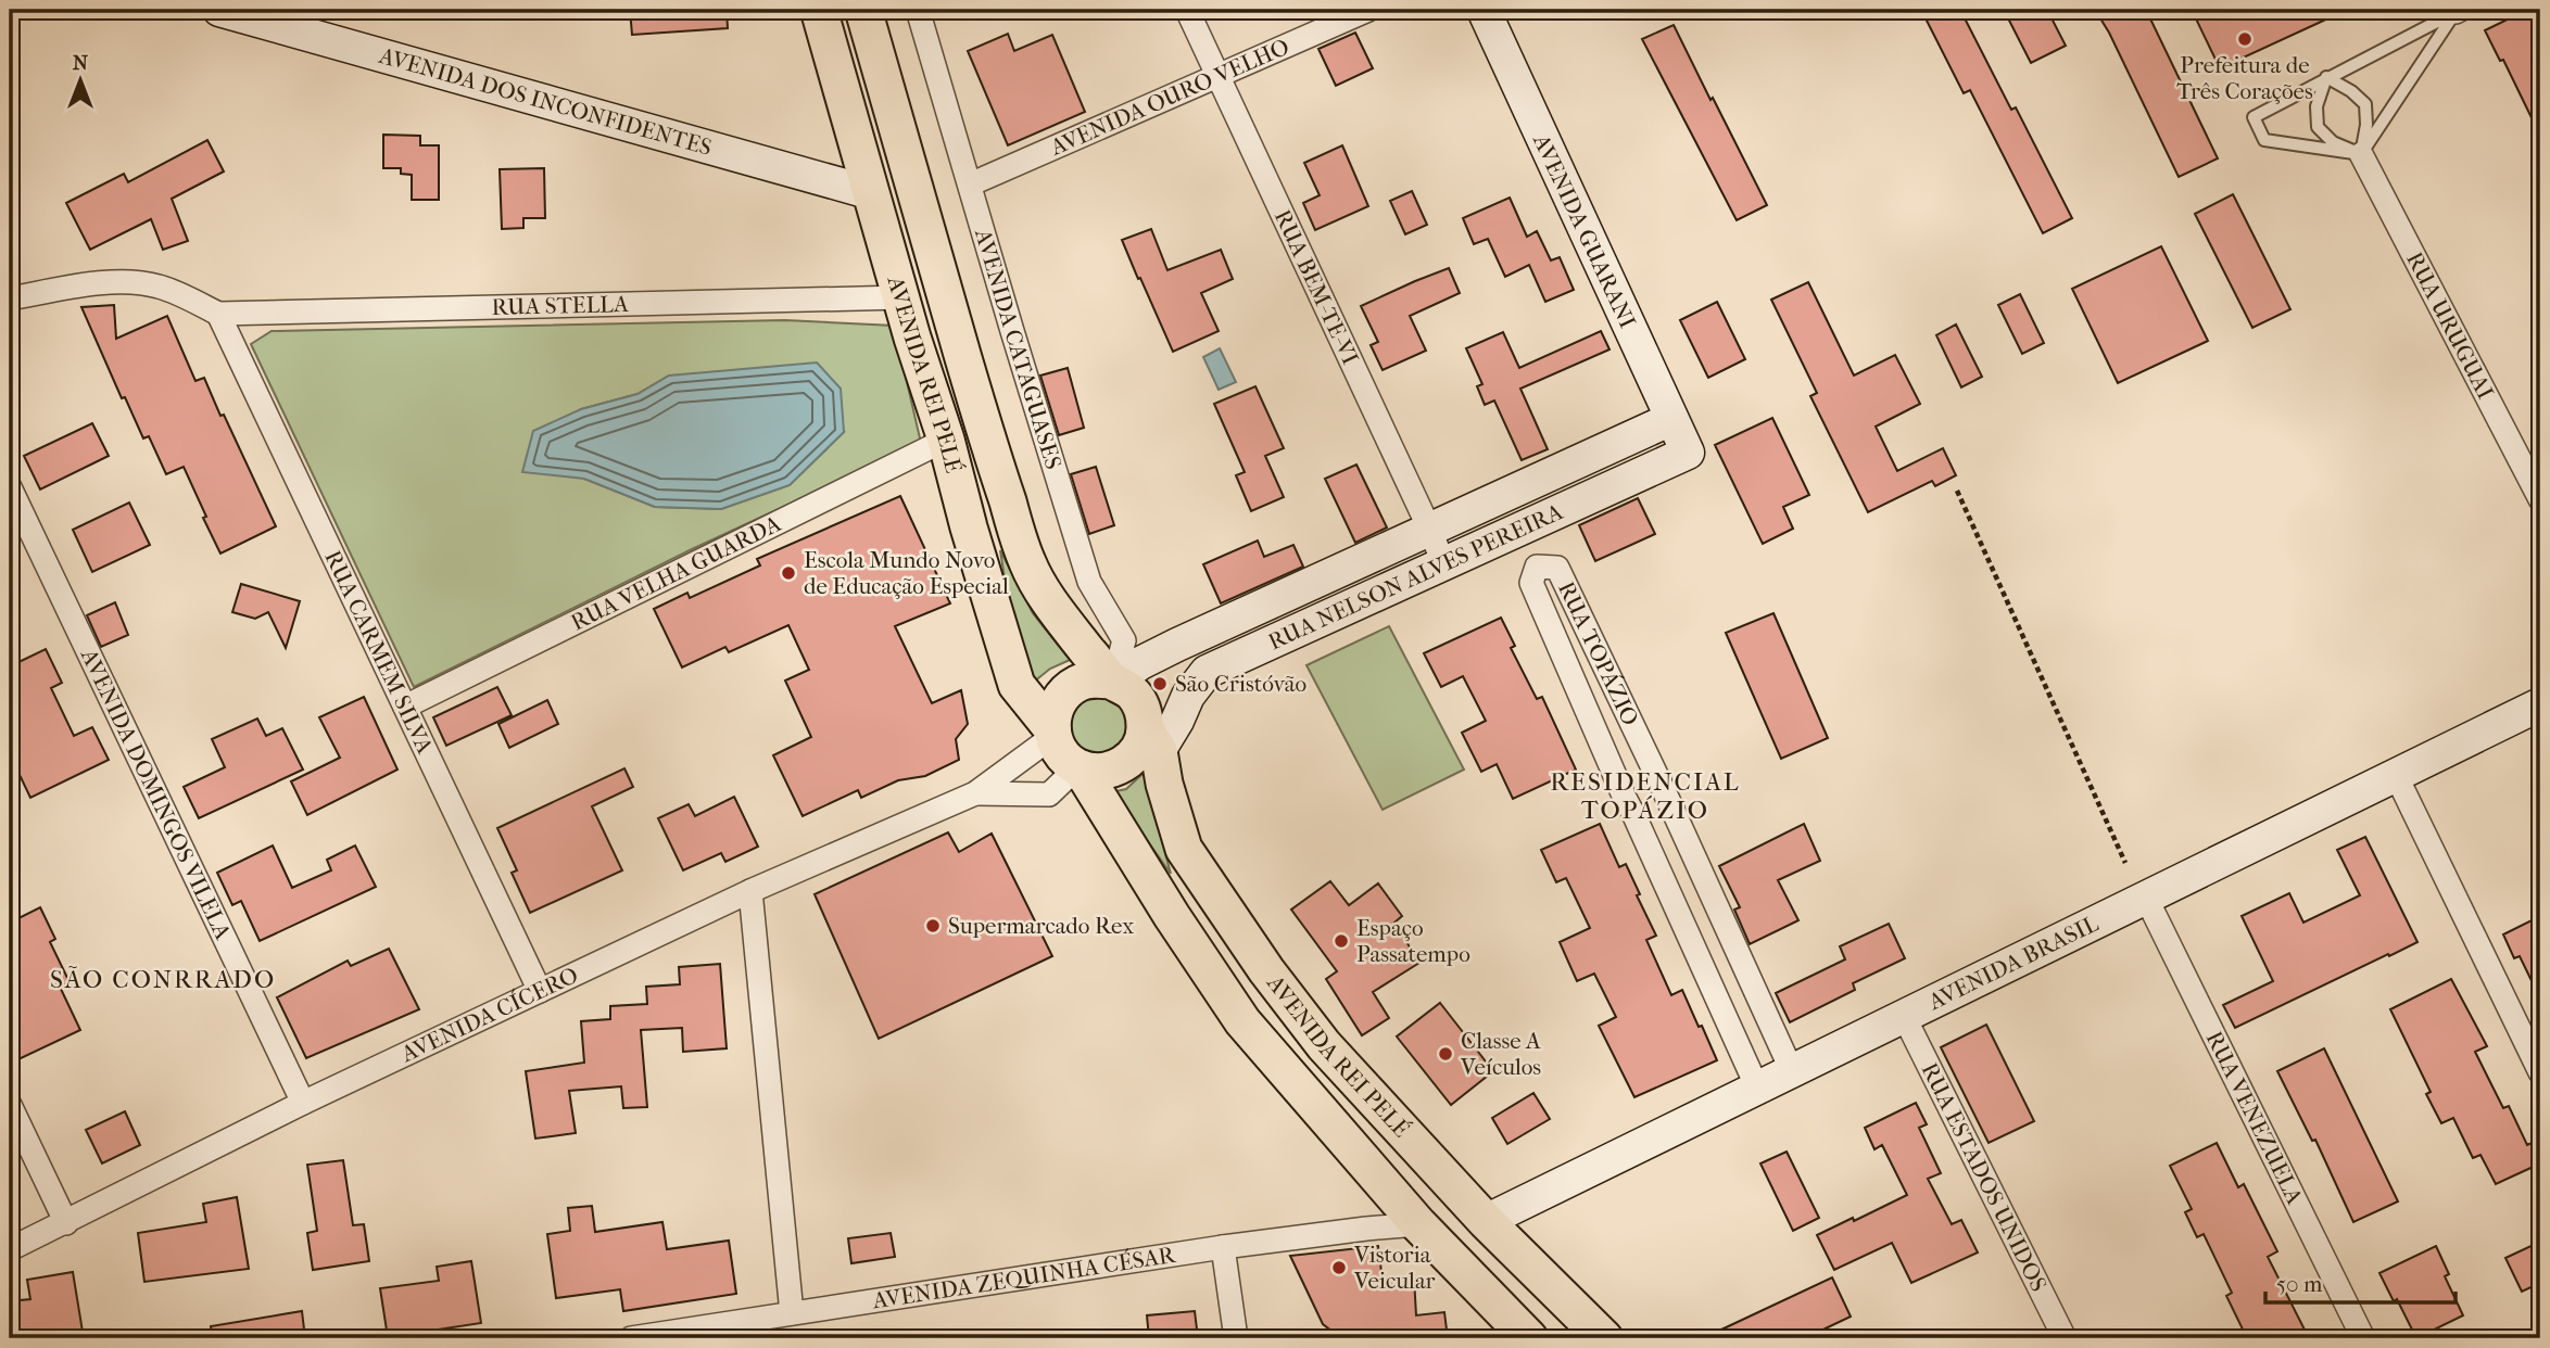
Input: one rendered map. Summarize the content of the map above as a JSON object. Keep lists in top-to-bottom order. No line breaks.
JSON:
{"streets":{"main road":["AVENIDA REI PELÉ"],"street":["AVENIDA OURO VELHO","AVENIDA DOS INCONFIDENTES","AVENIDA GUARANI","RUA BEM-TE-VI","RUA STELLA","RUA URUGUAI","AVENIDA CATAGUASES","RUA VELHA GUARDA","RUA NELSON ALVES PEREIRA","RUA CARMEM SILVA","RUA TOPÁZIO","AVENIDA DOMINGOS VILELA","AVENIDA BRASIL","AVENIDA CÍCERO","RUA VENEZUELA","RUA ESTADOS UNIDOS","AVENIDA ZEQUINHA CÉSAR"]},"crossings":[["AVENIDA OURO VELHO","RUA BEM-TE-VI"],["AVENIDA OURO VELHO","AVENIDA CATAGUASES"],["AVENIDA DOS INCONFIDENTES","AVENIDA REI PELÉ"],["AVENIDA GUARANI","RUA NELSON ALVES PEREIRA"],["RUA BEM-TE-VI","RUA NELSON ALVES PEREIRA"],["RUA STELLA","AVENIDA REI PELÉ"],["RUA STELLA","RUA CARMEM SILVA"],["AVENIDA CATAGUASES","AVENIDA REI PELÉ"],["AVENIDA CATAGUASES","RUA NELSON ALVES PEREIRA"],["AVENIDA CATAGUASES","AVENIDA CÍCERO"],["AVENIDA REI PELÉ","RUA VELHA GUARDA"],["AVENIDA REI PELÉ","RUA NELSON ALVES PEREIRA"],["AVENIDA REI PELÉ","AVENIDA BRASIL"],["AVENIDA REI PELÉ","AVENIDA CÍCERO"],["AVENIDA REI PELÉ","AVENIDA ZEQUINHA CÉSAR"],["RUA VELHA GUARDA","RUA CARMEM SILVA"],["RUA NELSON ALVES PEREIRA","AVENIDA CÍCERO"],["RUA CARMEM SILVA","AVENIDA CÍCERO"],["RUA TOPÁZIO","AVENIDA BRASIL"],["AVENIDA DOMINGOS VILELA","AVENIDA CÍCERO"],["AVENIDA BRASIL","RUA VENEZUELA"],["AVENIDA BRASIL","RUA ESTADOS UNIDOS"]],"districts":["RESIDENCIAL TOPÁZIO","SÃO CONRRADO"],"places":["Prefeitura de Três Corações","Escola Mundo Novo de Educação Especial","São Cristóvão","Supermarcado Rex","Espaço Passatempo","Classe A Veículos","Vistoria Veicular"],"scale_bar":"50 m","north":"top"}
